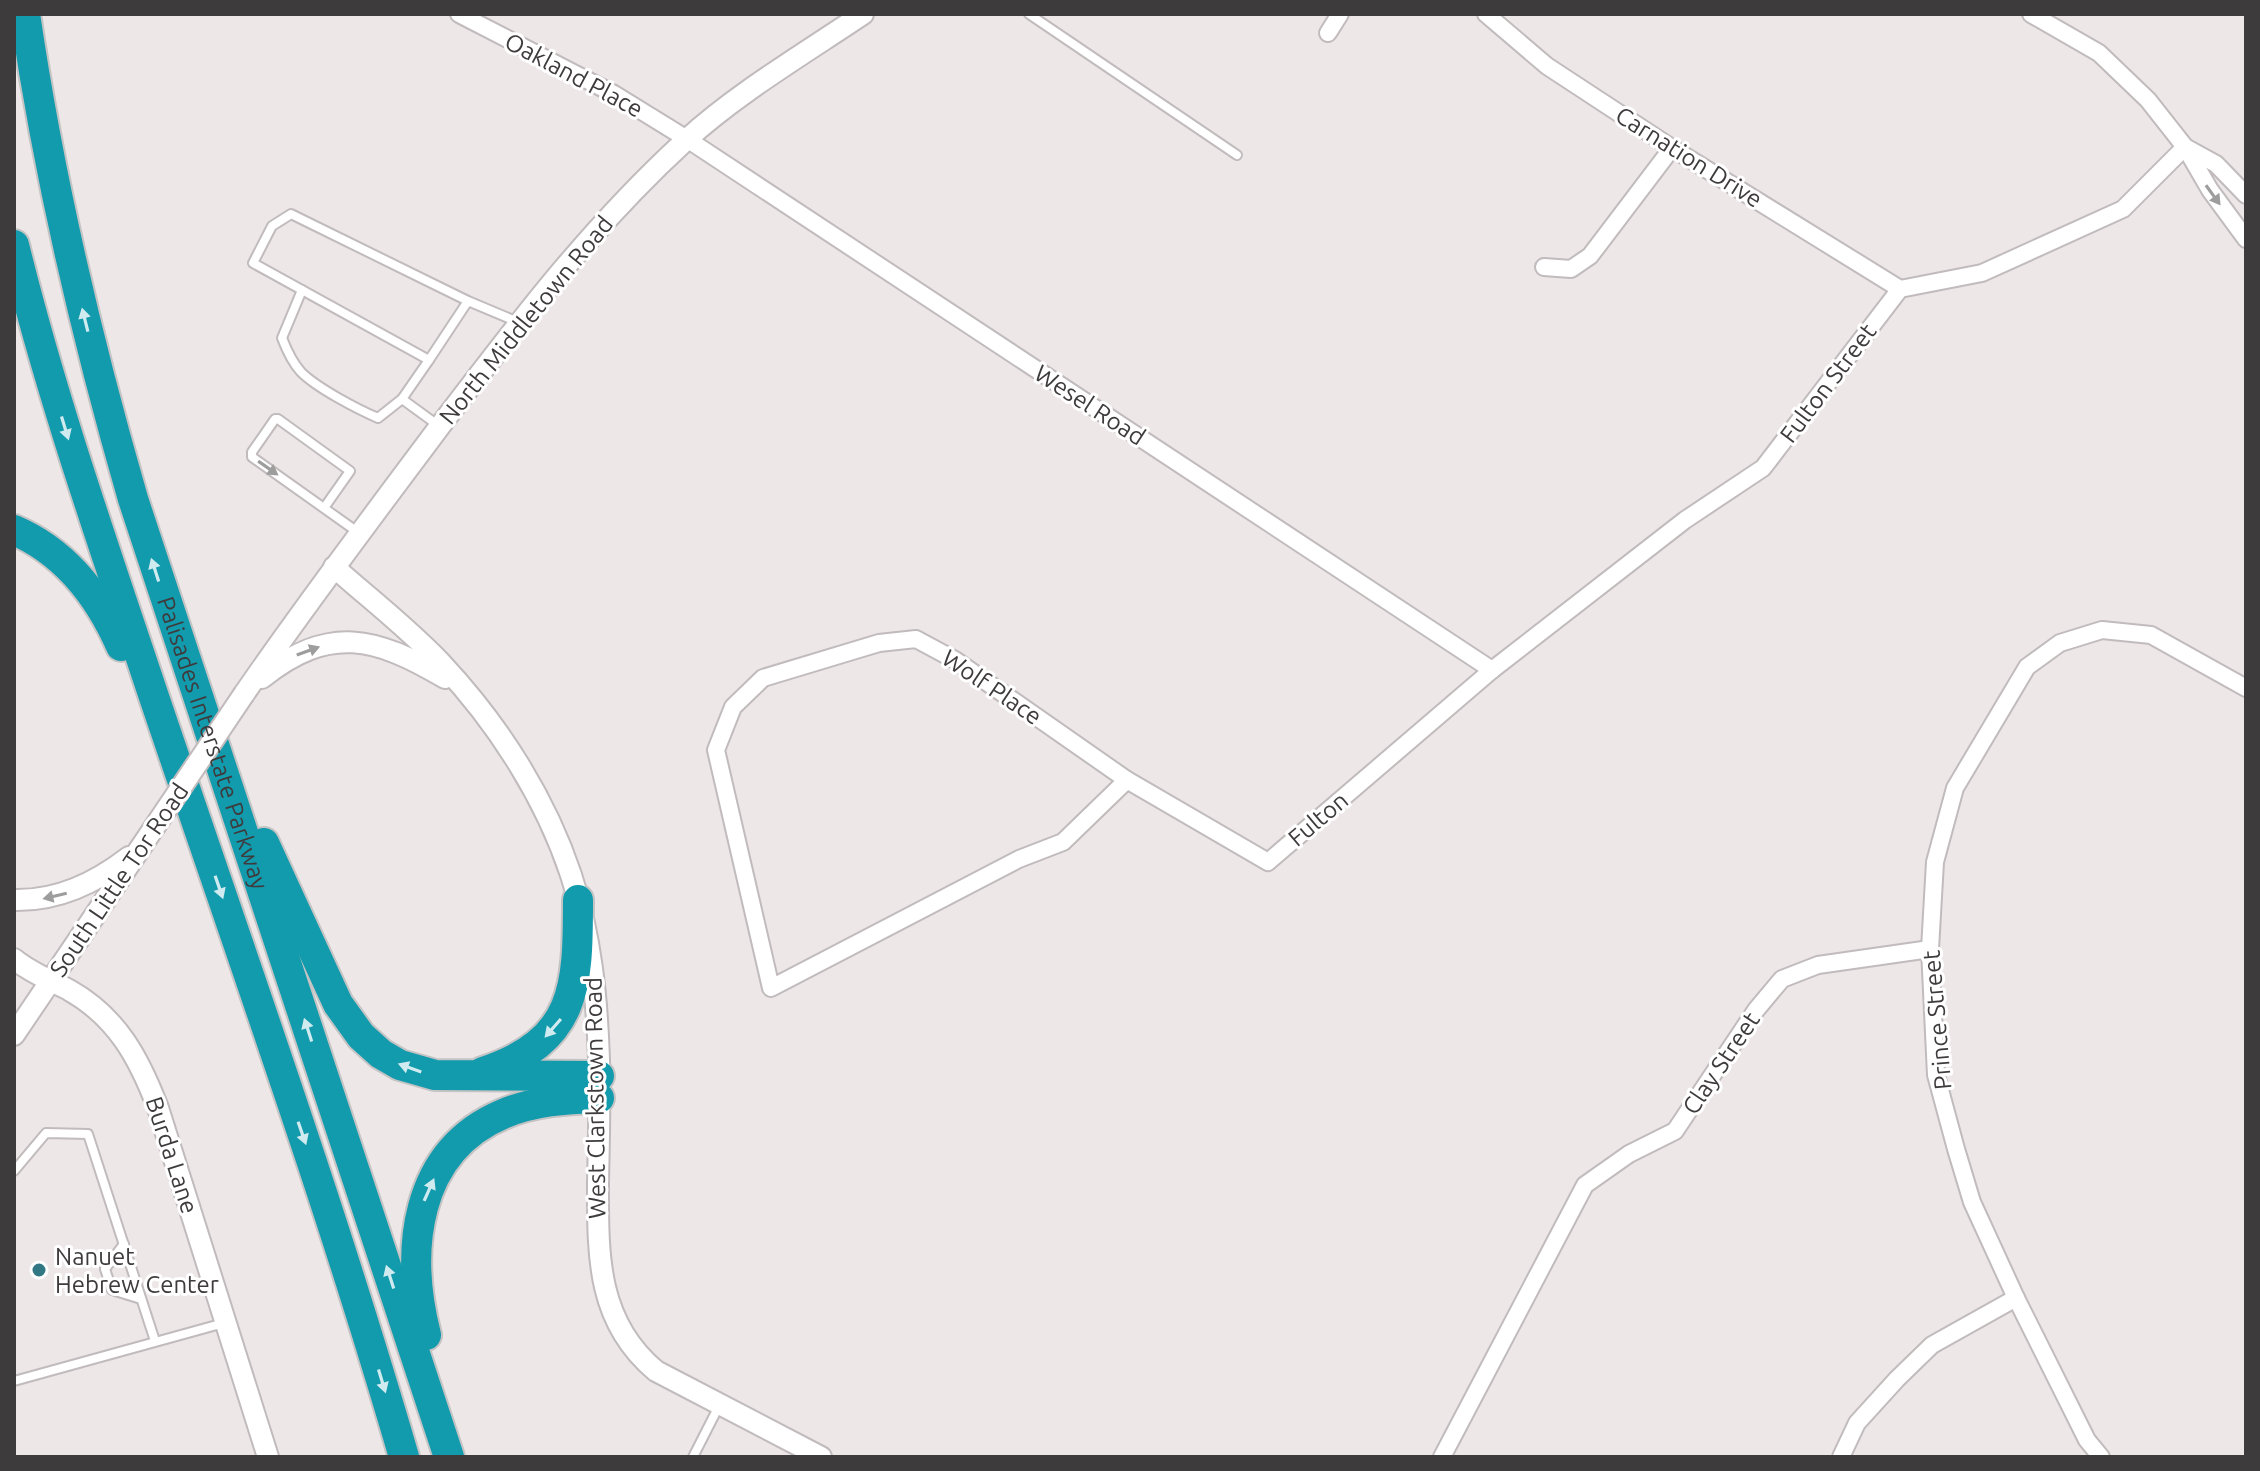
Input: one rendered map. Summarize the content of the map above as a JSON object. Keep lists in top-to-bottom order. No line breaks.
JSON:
{"streets":{"highway":["Palisades Interstate Parkway"],"street":["Oakland Place","Carnation Drive","North Middletown Road","Fulton Street","Wesel Road","Wolf Place","Fulton","South Little Tor Road","Prince Street","Clay Street","West Clarkstown Road","Burda Lane"]},"crossings":[["Oakland Place","North Middletown Road"],["Oakland Place","Wesel Road"],["Carnation Drive","Fulton Street"],["North Middletown Road","Wesel Road"],["North Middletown Road","South Little Tor Road"],["North Middletown Road","West Clarkstown Road"],["Fulton Street","Wesel Road"],["Fulton Street","Fulton"],["Wesel Road","Fulton"],["Wolf Place","Fulton"],["South Little Tor Road","West Clarkstown Road"],["South Little Tor Road","Burda Lane"],["Prince Street","Clay Street"]],"places":["Nanuet Hebrew Center"]}
